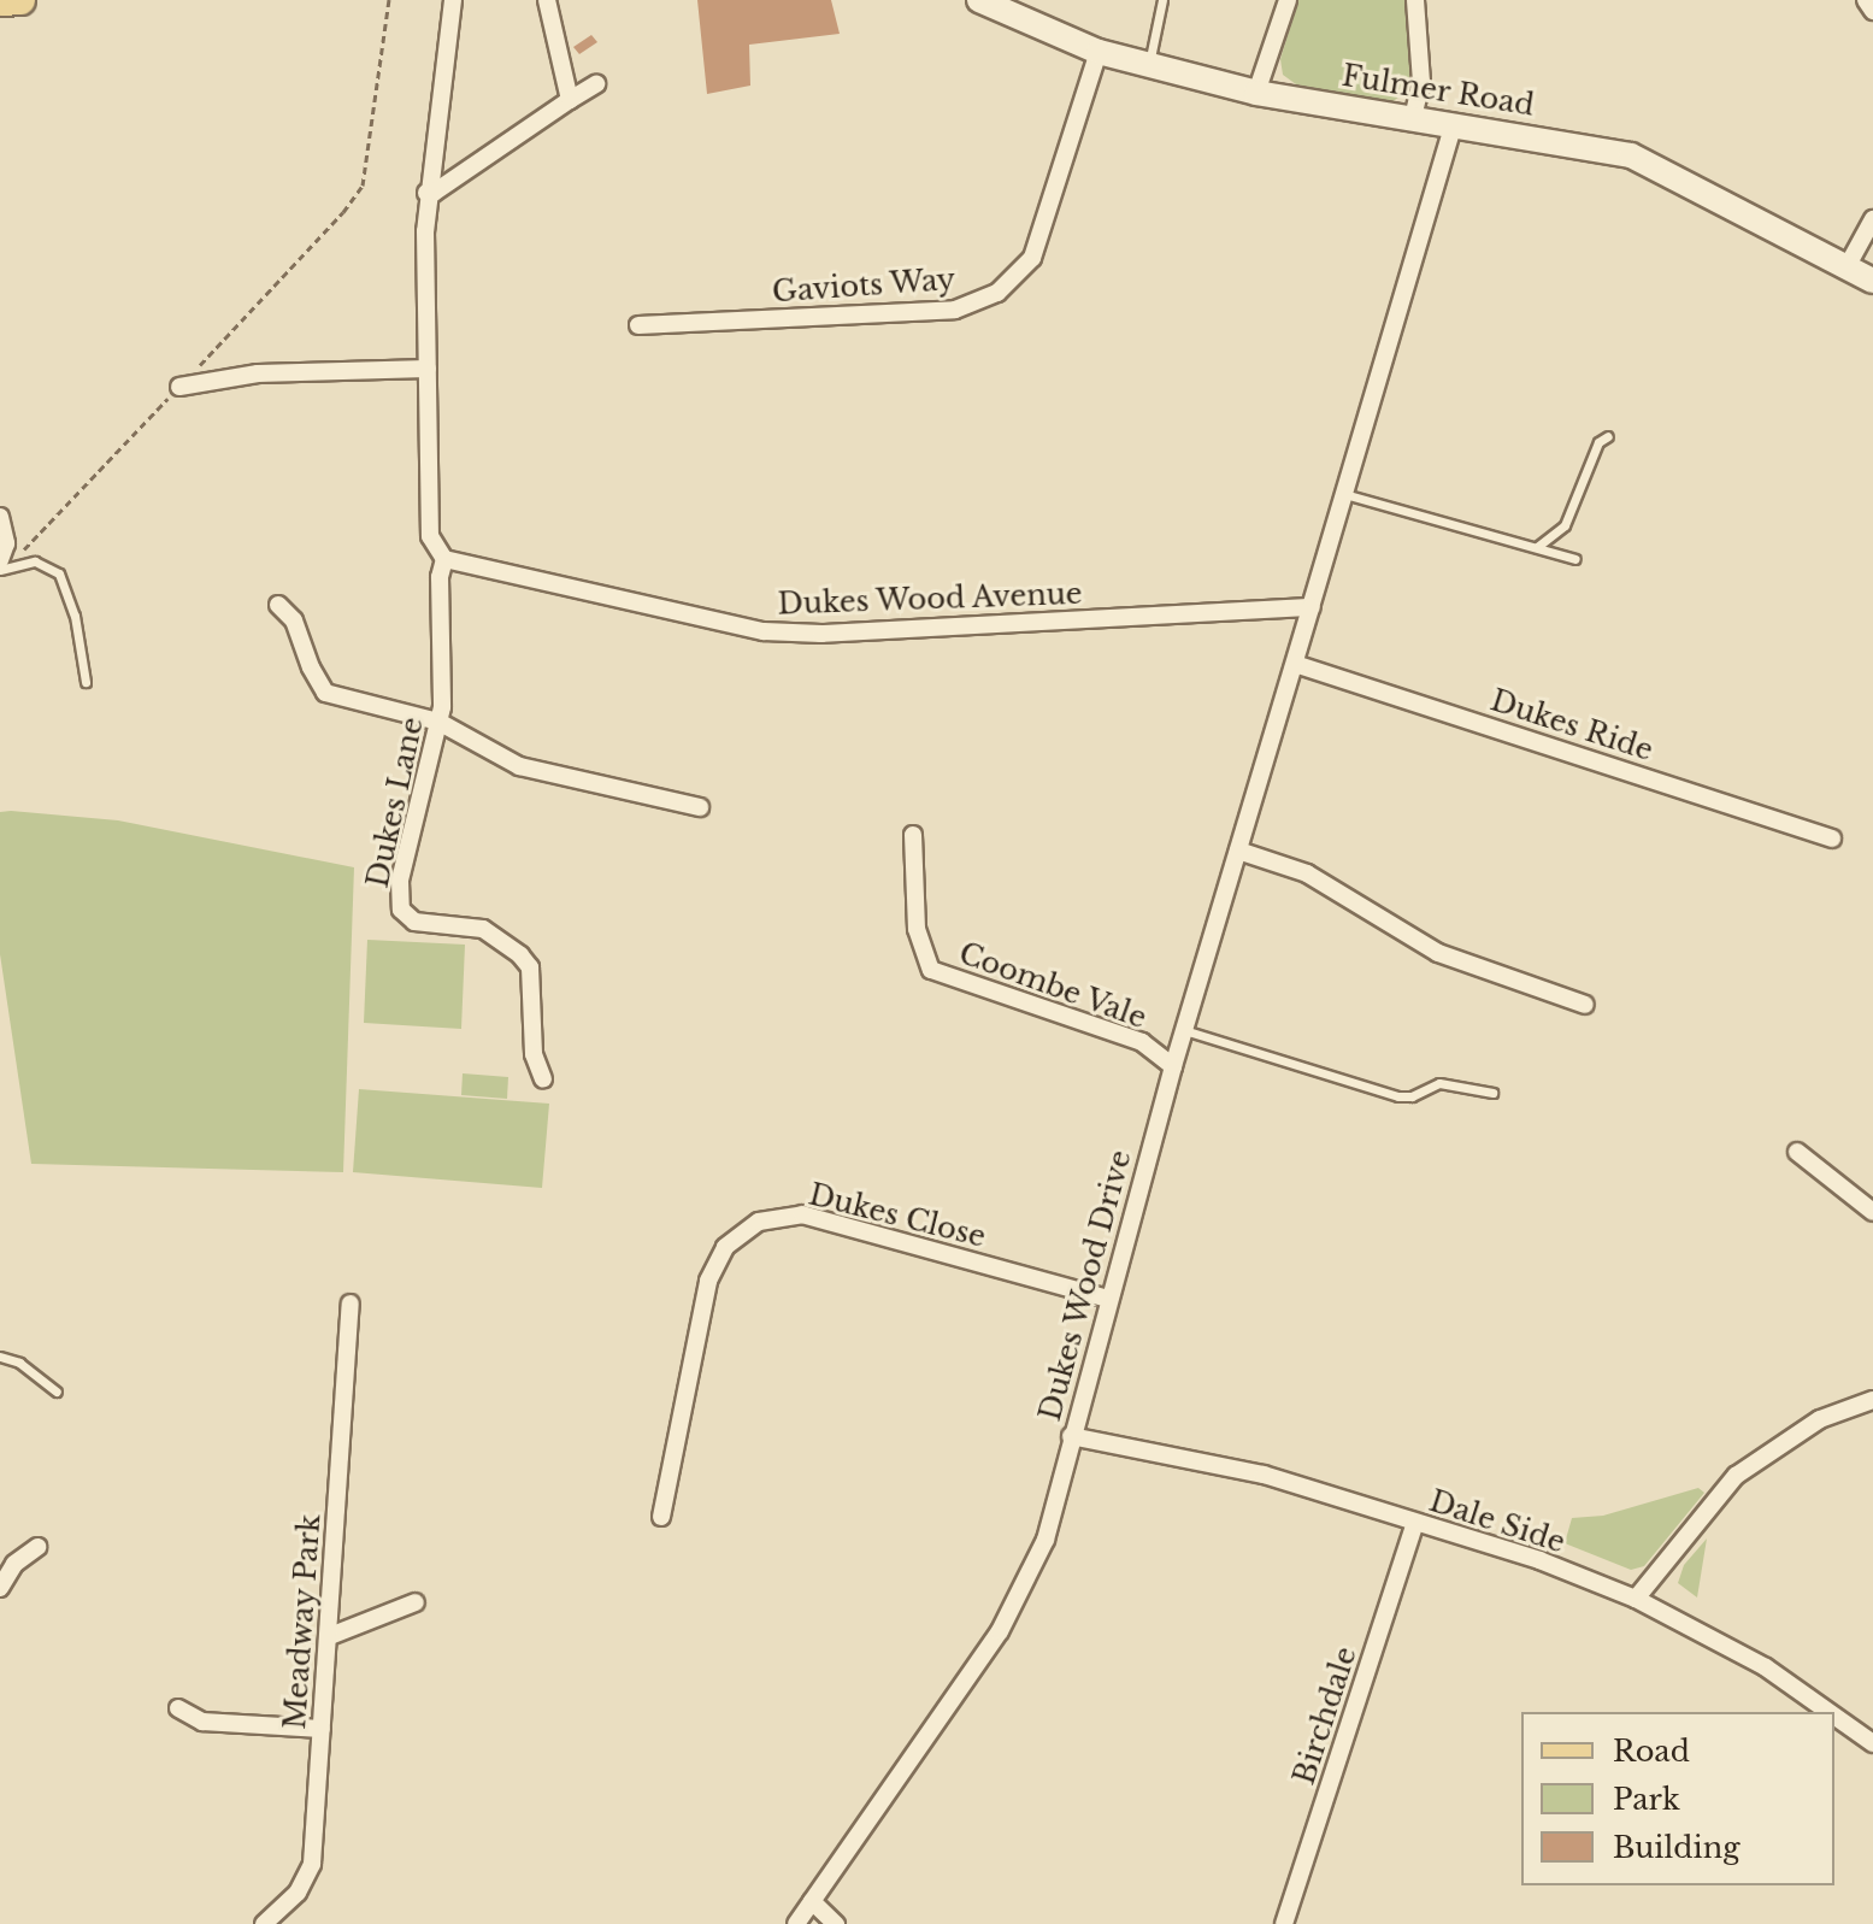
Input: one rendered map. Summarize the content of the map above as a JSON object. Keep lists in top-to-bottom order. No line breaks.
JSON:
{"streets":{"street":["Fulmer Road","Gaviots Way","Dukes Wood Avenue","Dukes Ride","Dukes Lane","Coombe Vale","Dukes Close","Dukes Wood Drive","Dale Side","Meadway Park","Birchdale"]},"crossings":[["Fulmer Road","Gaviots Way"],["Dukes Wood Avenue","Dukes Lane"],["Dukes Wood Avenue","Dukes Wood Drive"],["Dukes Ride","Dukes Wood Drive"],["Coombe Vale","Dukes Wood Drive"],["Dukes Close","Dukes Wood Drive"],["Dukes Wood Drive","Dale Side"],["Dale Side","Birchdale"]],"legend":["Road","Park","Building"]}
